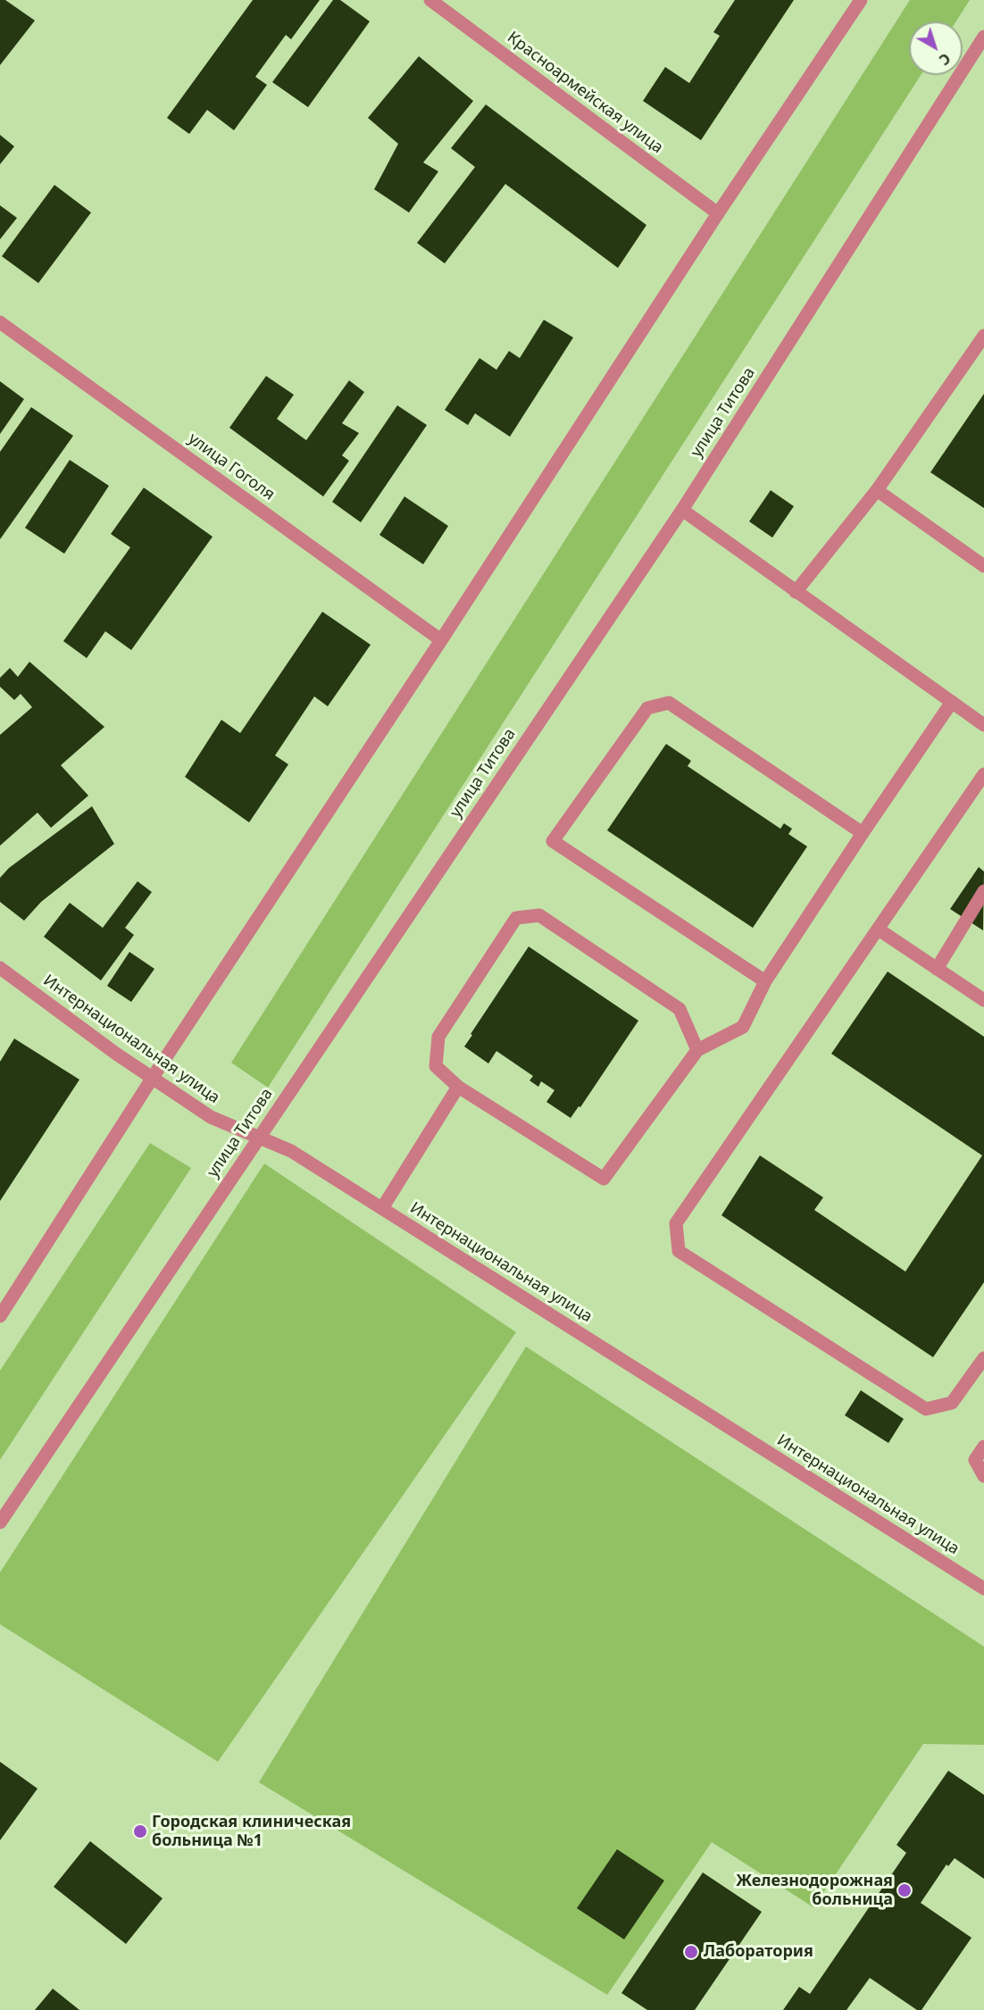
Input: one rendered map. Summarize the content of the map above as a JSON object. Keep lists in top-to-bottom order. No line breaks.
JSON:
{"streets":{"street":["Красноармейская улица","улица Титова","улица Гоголя","Интернациональная улица"]},"crossings":[["улица Титова","Интернациональная улица"]],"places":["Городская клиническая больница №1","Железнодорожная больница","Лаборатория"],"north":"bottom right"}
